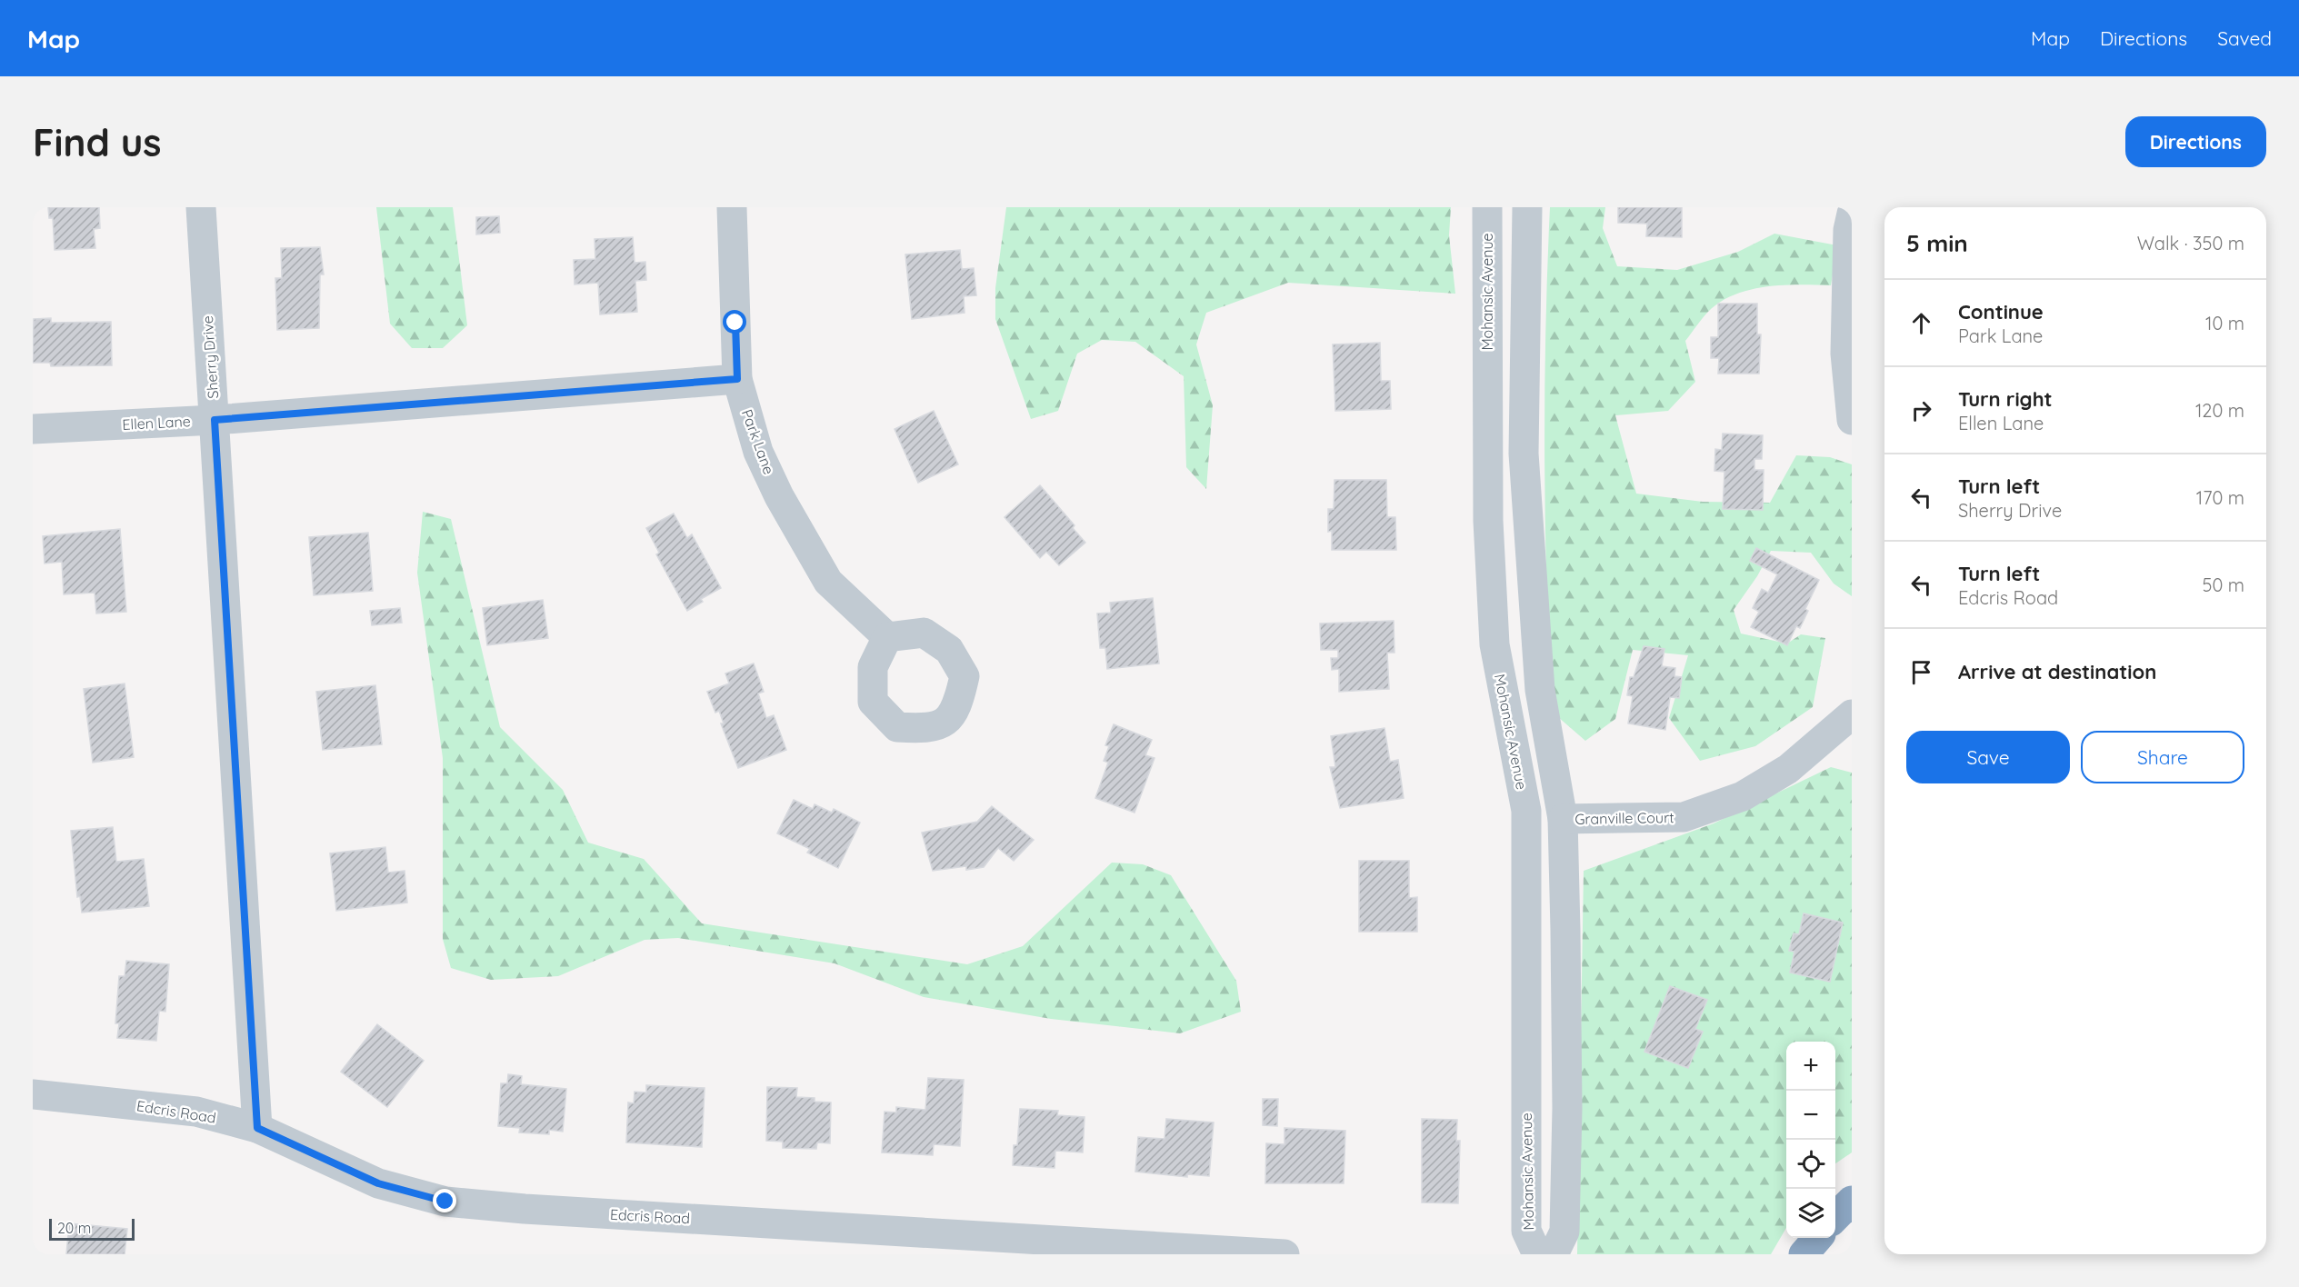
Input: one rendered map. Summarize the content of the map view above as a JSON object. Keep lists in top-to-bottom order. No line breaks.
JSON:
{"streets":{"street":["Mohansic Avenue","Sherry Drive","Ellen Lane","Park Lane","Granville Court","Edcris Road"]},"crossings":[["Sherry Drive","Ellen Lane"],["Sherry Drive","Edcris Road"],["Ellen Lane","Park Lane"]],"scale_bar":"20 m","page":{"header":"Map","nav":["Map","Directions","Saved"],"buttons":["Directions",["Save","Share"]],"title":"Find us","heading":["5 min","Walk · 350 m"],"list":[["Continue","Park Lane","10 m"],["Turn right","Ellen Lane","120 m"],["Turn left","Sherry Drive","170 m"],["Turn left","Edcris Road","50 m"],"Arrive at destination"],"map_buttons":["+","−"],"scale":"20 m"}}
